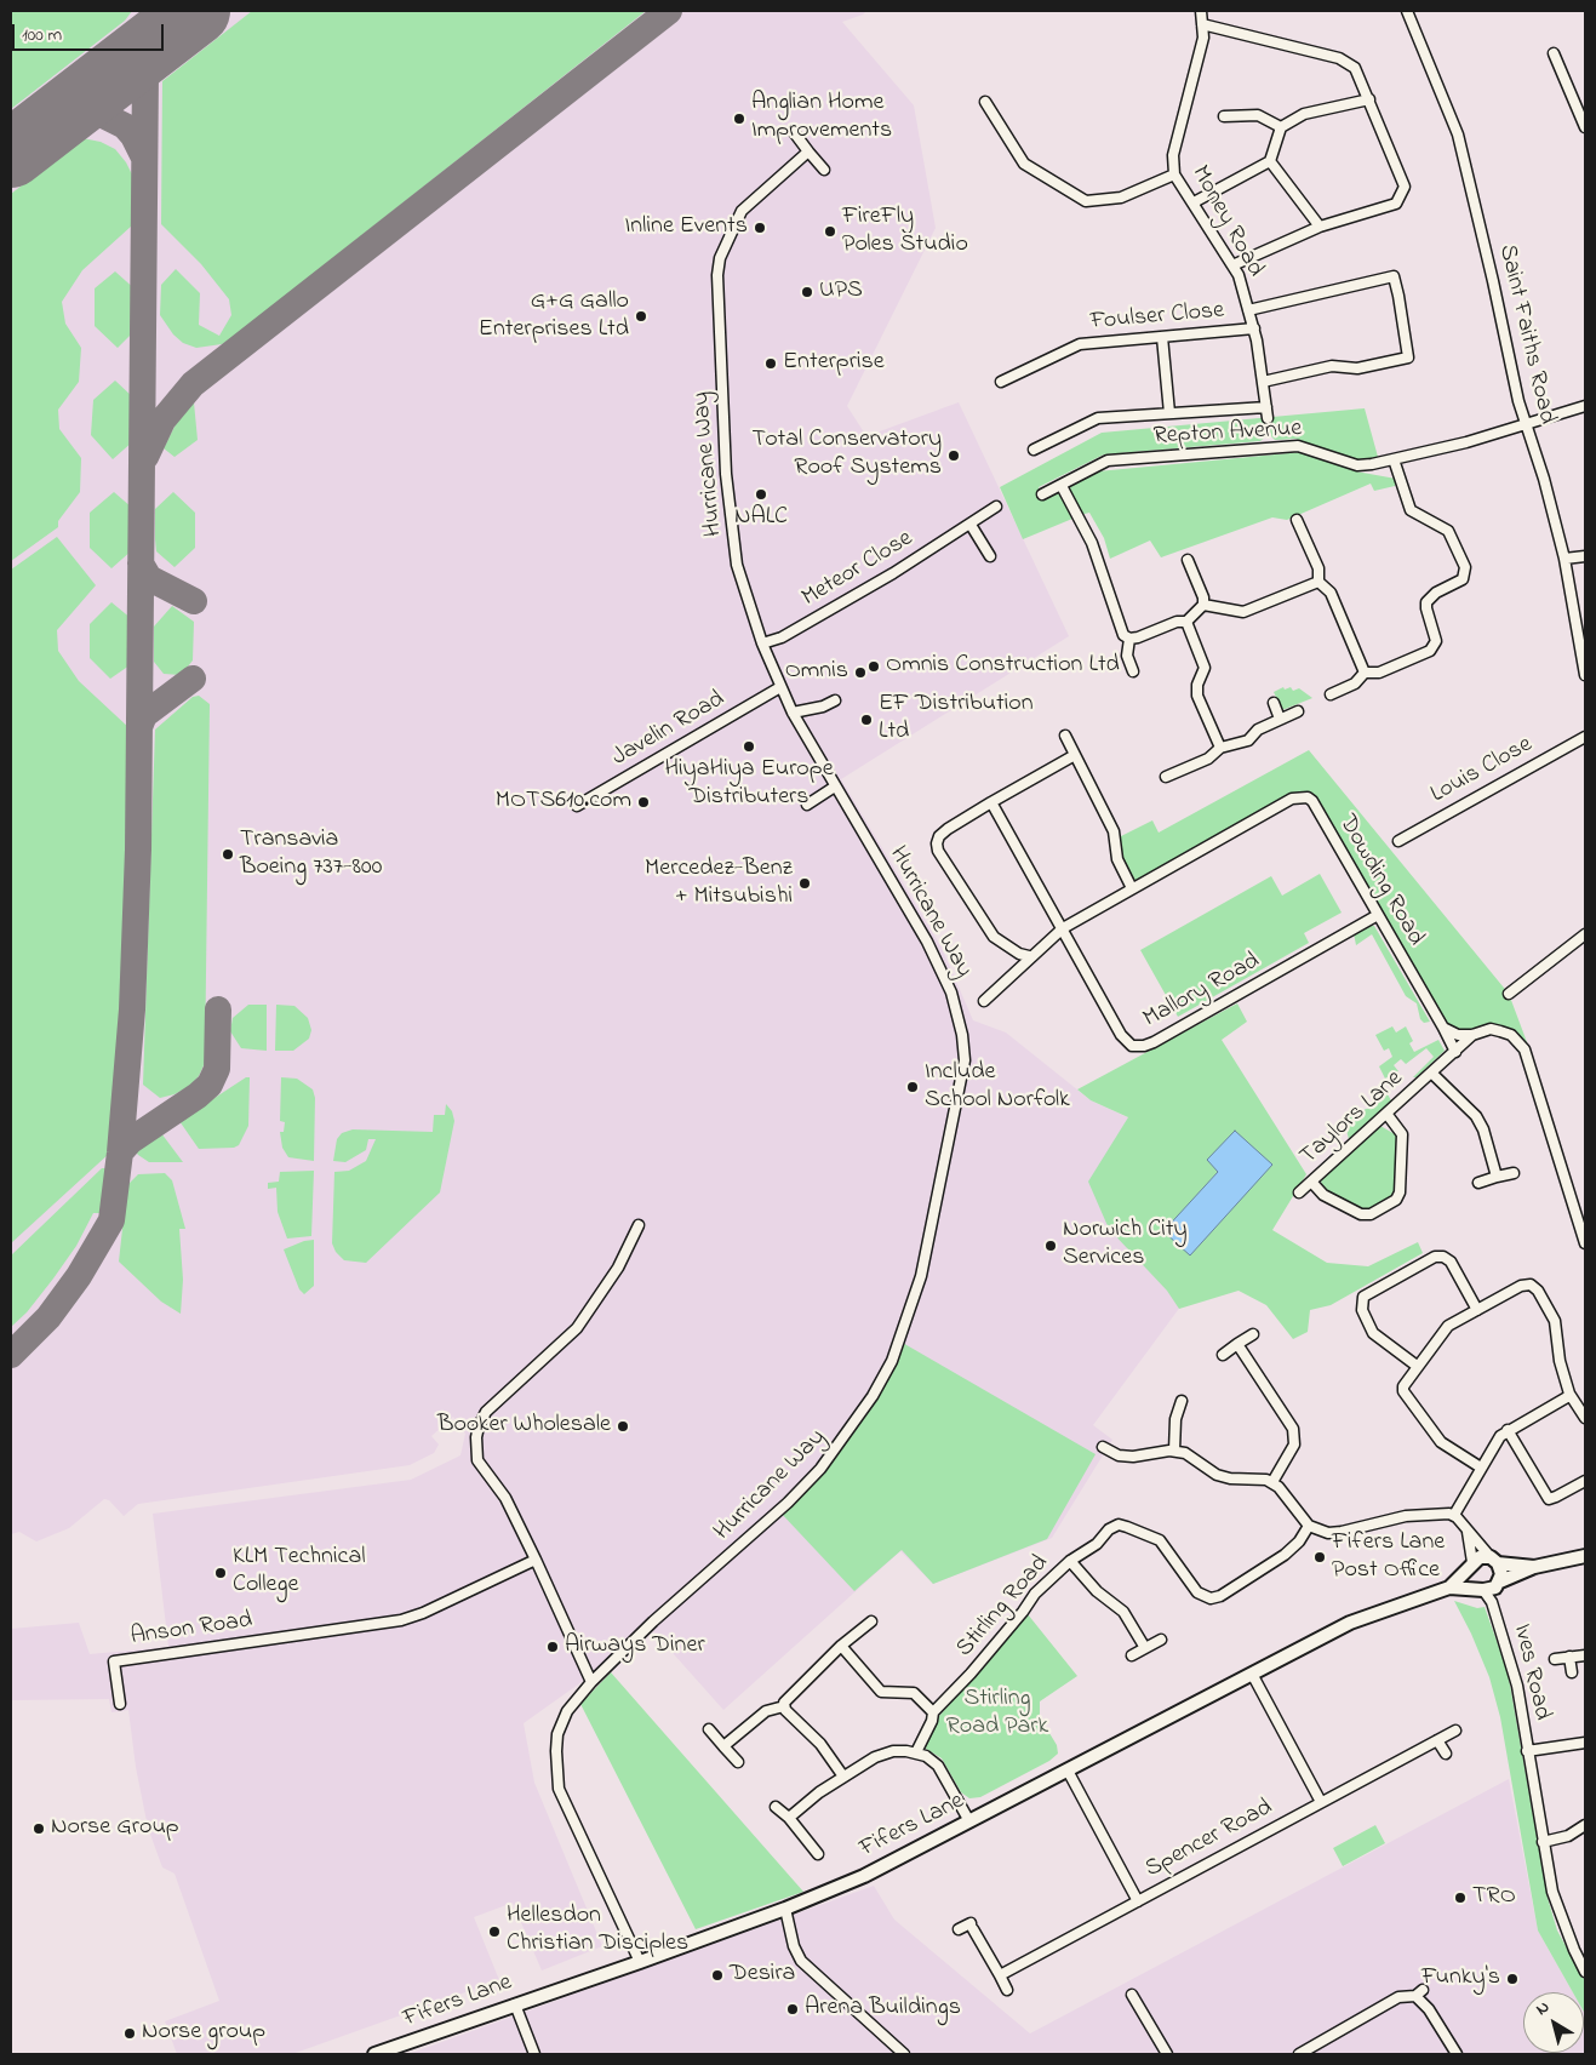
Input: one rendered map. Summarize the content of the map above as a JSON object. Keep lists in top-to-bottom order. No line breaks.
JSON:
{"streets":{"street":["Money Road","Foulser Close","Saint Faiths Road","Repton Avenue","Hurricane Way","Meteor Close","Javelin Road","Louis Close","Dowding Road","Mallory Road","Taylors Lane","Stirling Road","Anson Road","Ives Road","Fifers Lane","Spencer Road"]},"crossings":[["Money Road","Foulser Close"],["Saint Faiths Road","Repton Avenue"],["Hurricane Way","Meteor Close"],["Hurricane Way","Javelin Road"],["Hurricane Way","Fifers Lane"],["Dowding Road","Mallory Road"],["Dowding Road","Taylors Lane"],["Ives Road","Fifers Lane"]],"parks":["Stirling Road Park"],"places":["Anglian Home Improvements","Inline Events","FireFly Poles Studio","UPS","G+G Gallo Enterprises Ltd","Enterprise","Total Conservatory Roof Systems","NALC","Omnis Construction Ltd","Omnis","EF Distribution Ltd","HiyaHiya Europe Distributers","MOTS610.com","Transavia Boeing 737-800","Mercedez-Benz + Mitsubishi","Include School Norfolk","Norwich City Services","Booker Wholesale","Fifers Lane Post Office","KLM Technical College","Airways Diner","Norse Group","TRO","Hellesdon Christian Disciples","Desira","Funky's","Arena Buildings","Norse group"],"scale_bar":"100 m","north":"top left"}
